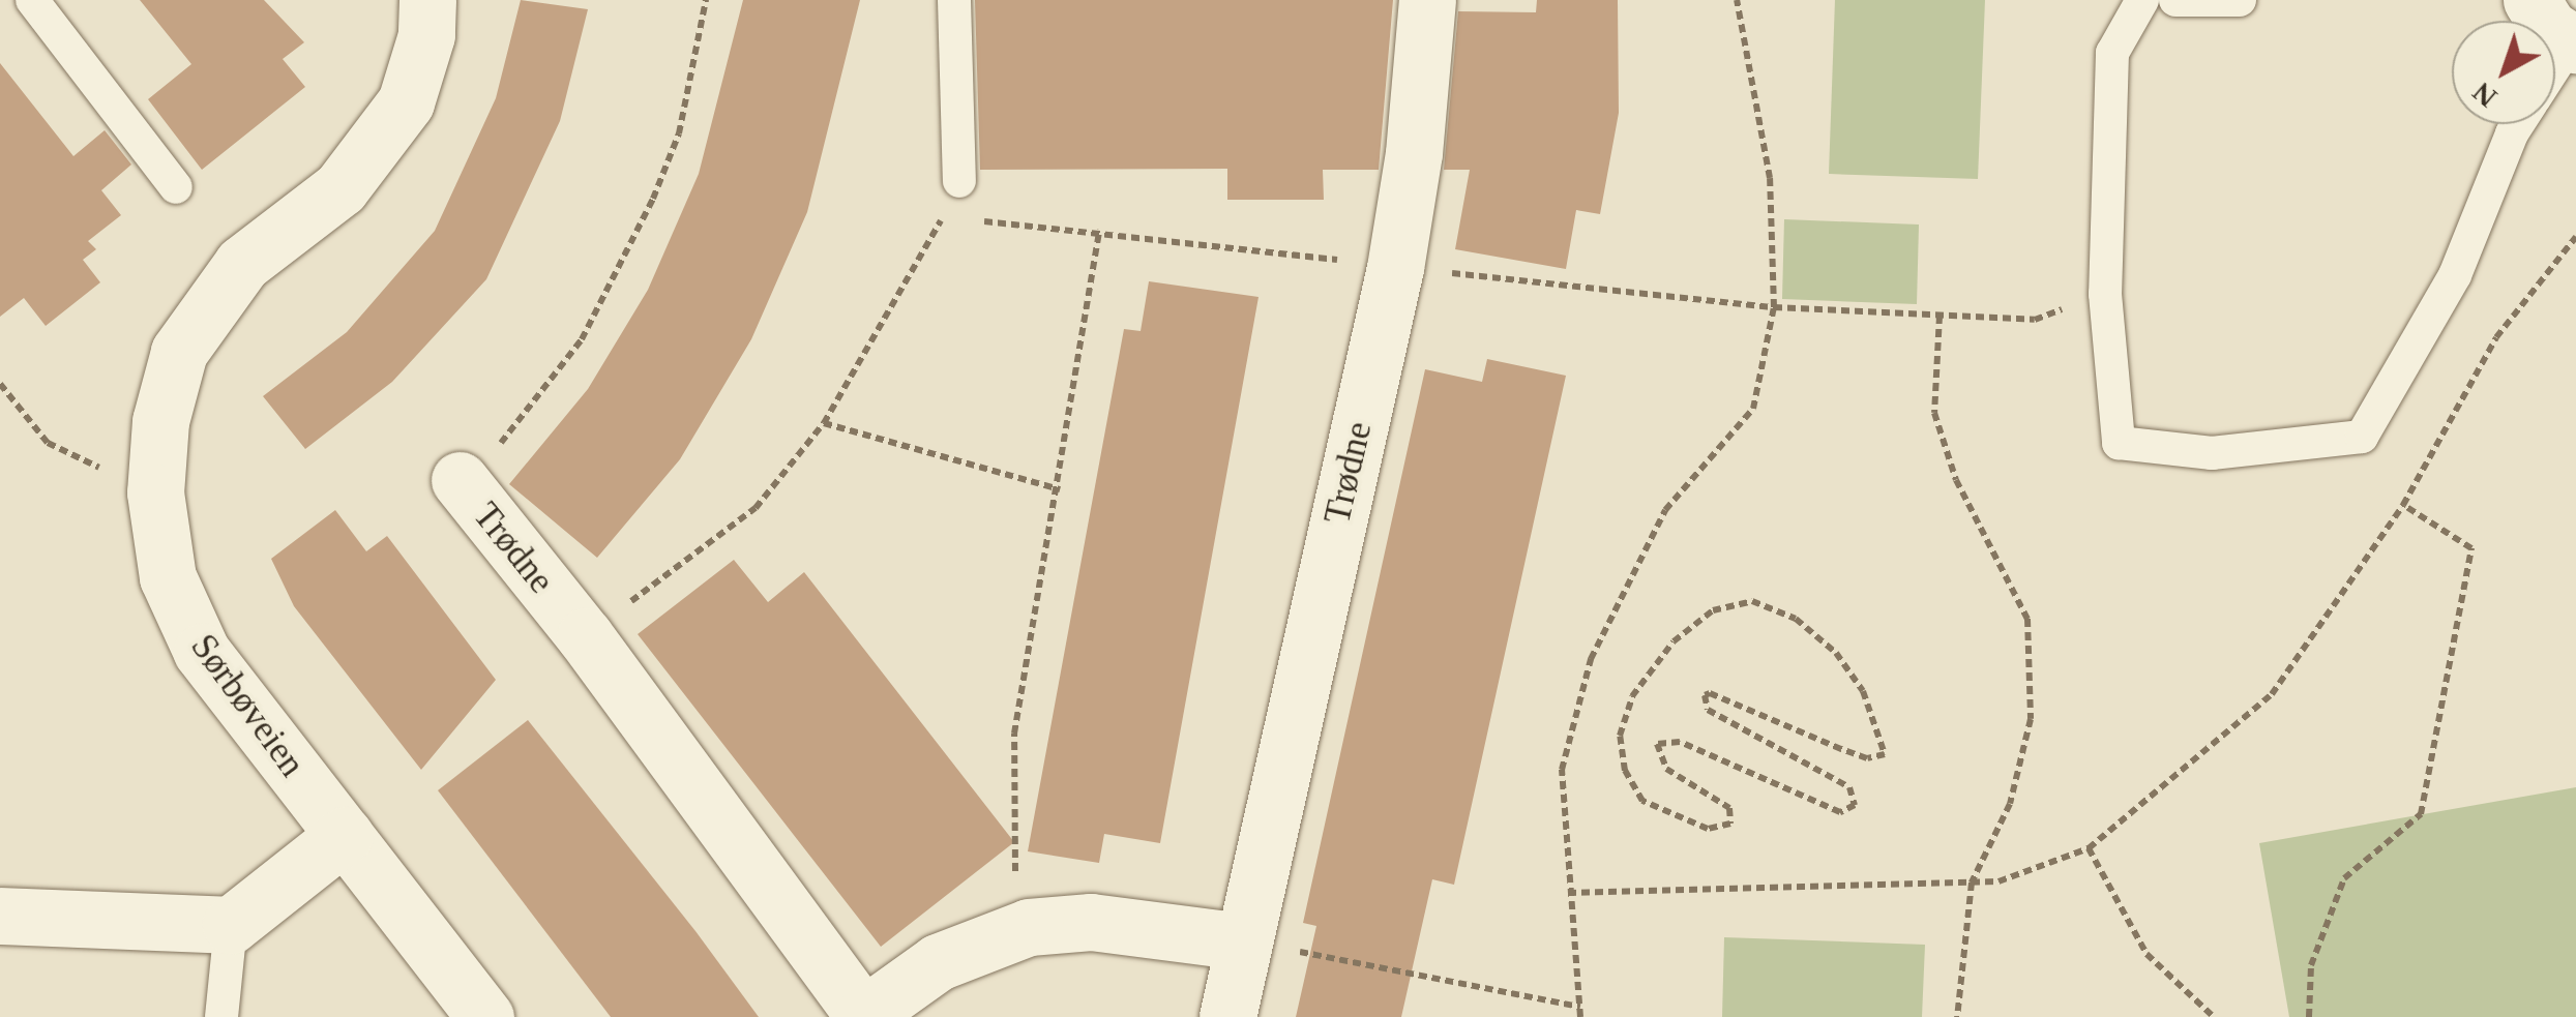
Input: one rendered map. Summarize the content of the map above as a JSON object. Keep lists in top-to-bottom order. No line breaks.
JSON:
{"streets":{"street":["Trødne","Sørbøveien"]},"north":"bottom left"}
